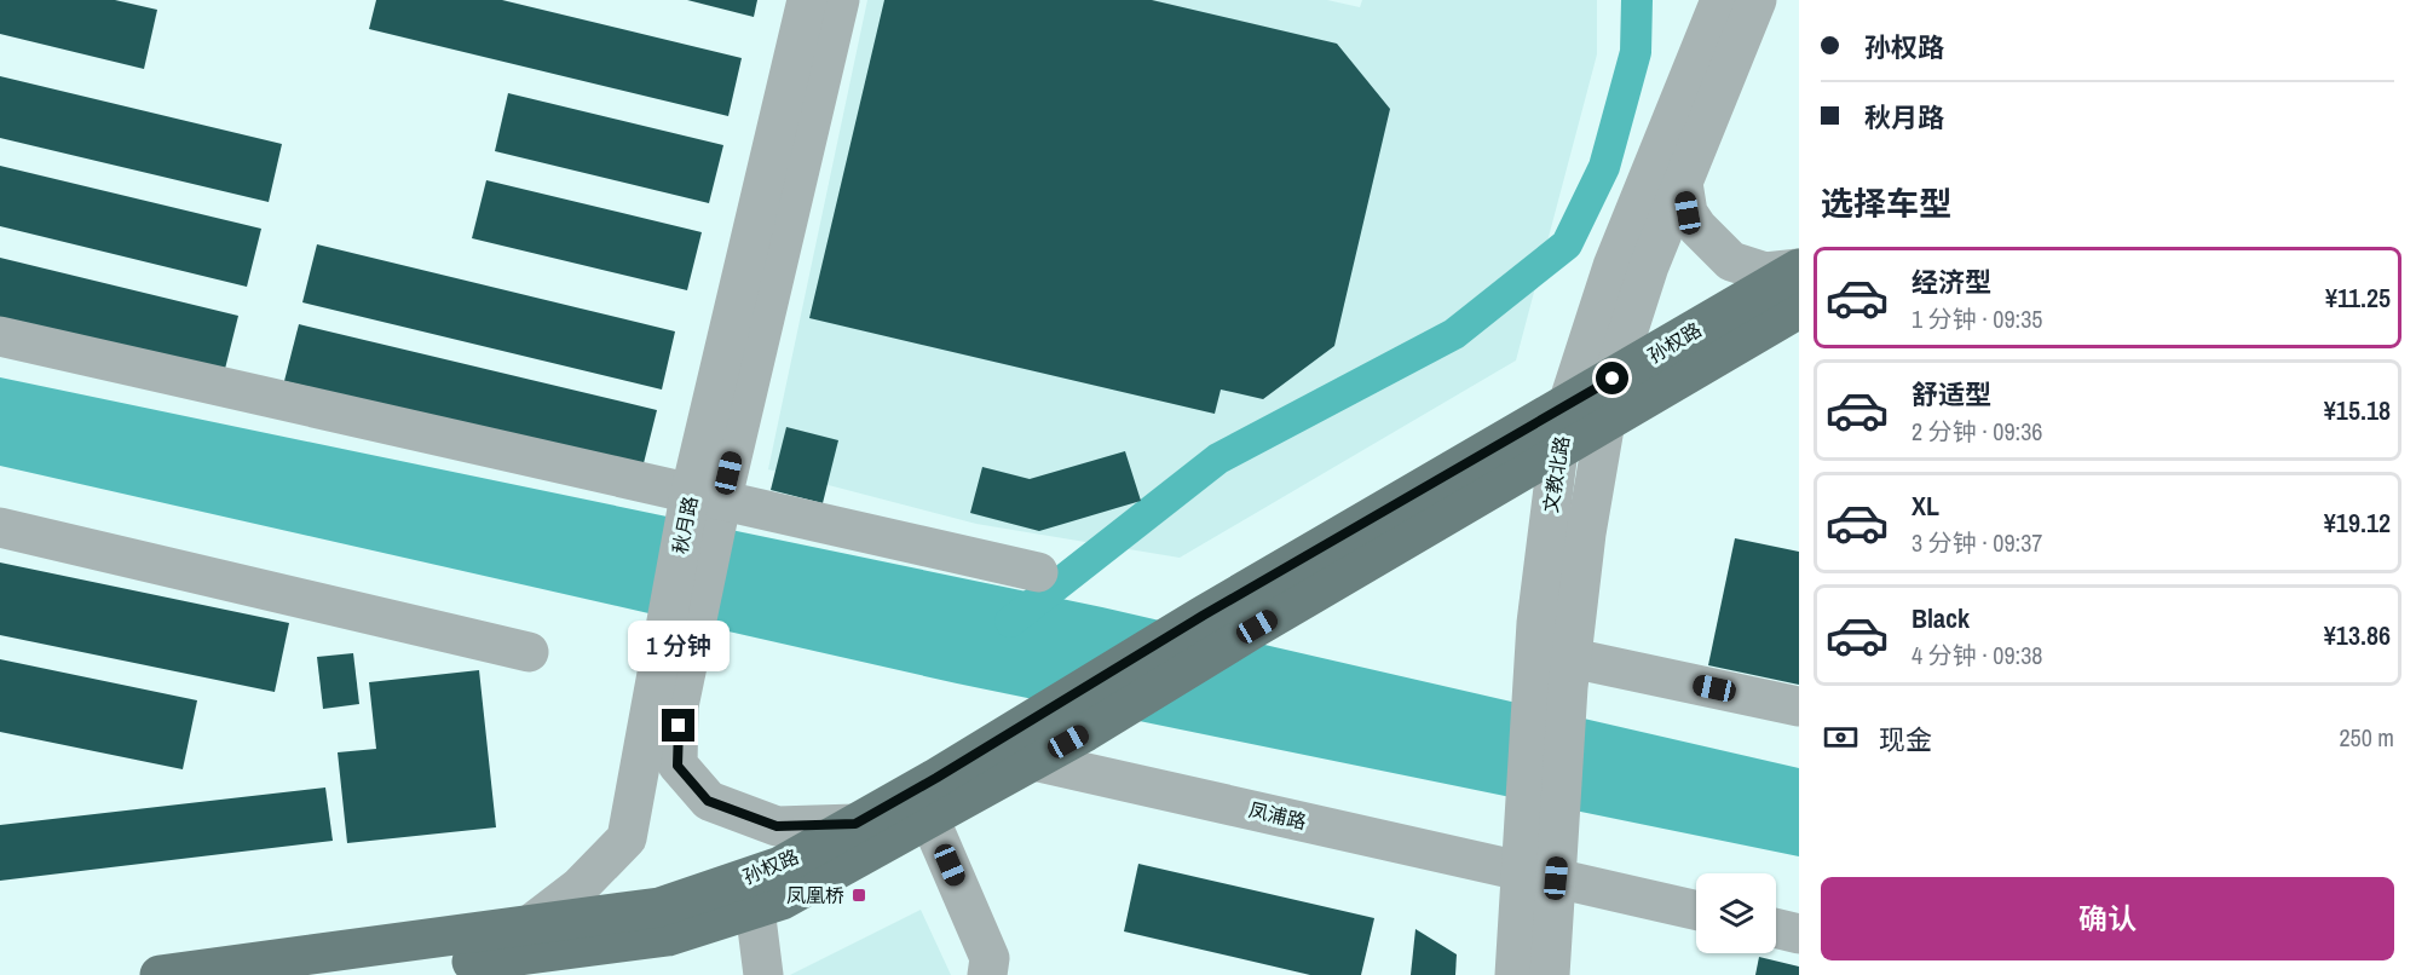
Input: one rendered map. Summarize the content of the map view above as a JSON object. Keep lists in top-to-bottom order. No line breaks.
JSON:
{"streets":{"main road":["孙权路"],"street":["文教北路","秋月路","凤浦路"]},"crossings":[["孙权路","文教北路"],["孙权路","秋月路"],["孙权路","凤浦路"],["文教北路","凤浦路"]],"places":{"transit":["凤凰桥"]},"page":{"banner":["孙权路","秋月路"],"heading":"选择车型","list":[{"name":"经济型","note":"1 分钟 · 09:35","value":"¥11.25"},{"name":"舒适型","note":"2 分钟 · 09:36","value":"¥15.18"},{"name":"XL","note":"3 分钟 · 09:37","value":"¥19.12"},{"name":"Black","note":"4 分钟 · 09:38","value":"¥13.86"}],"bubble":"1 分钟","pay":["现金","250 m"],"buttons":"确认"}}
